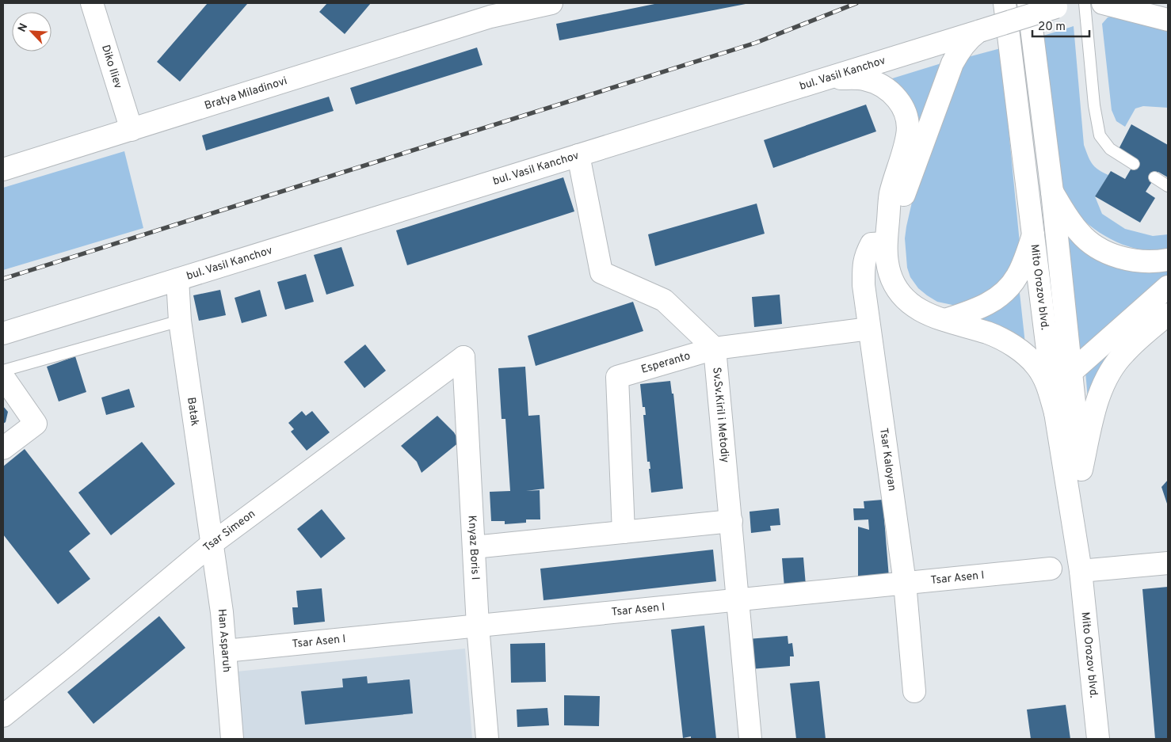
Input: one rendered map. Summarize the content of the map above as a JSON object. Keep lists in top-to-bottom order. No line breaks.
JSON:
{"streets":{"street":["Diko Iliev","bul. Vasil Kanchov","Bratya Miladinovi","Mito Orozov blvd.","Esperanto","Batak","Sv.Sv.Kiril i Metodiy","Tsar Kaloyan","Tsar Simeon","Knyaz Boris I","Tsar Asen I","Han Asparuh"]},"crossings":[["Diko Iliev","Bratya Miladinovi"],["bul. Vasil Kanchov","Batak"],["Esperanto","Sv.Sv.Kiril i Metodiy"],["Esperanto","Tsar Kaloyan"],["Batak","Tsar Simeon"],["Batak","Han Asparuh"],["Sv.Sv.Kiril i Metodiy","Tsar Asen I"],["Tsar Kaloyan","Tsar Asen I"],["Tsar Simeon","Knyaz Boris I"],["Tsar Simeon","Han Asparuh"],["Knyaz Boris I","Tsar Asen I"],["Tsar Asen I","Han Asparuh"]],"scale_bar":"20 m","north":"top left"}
